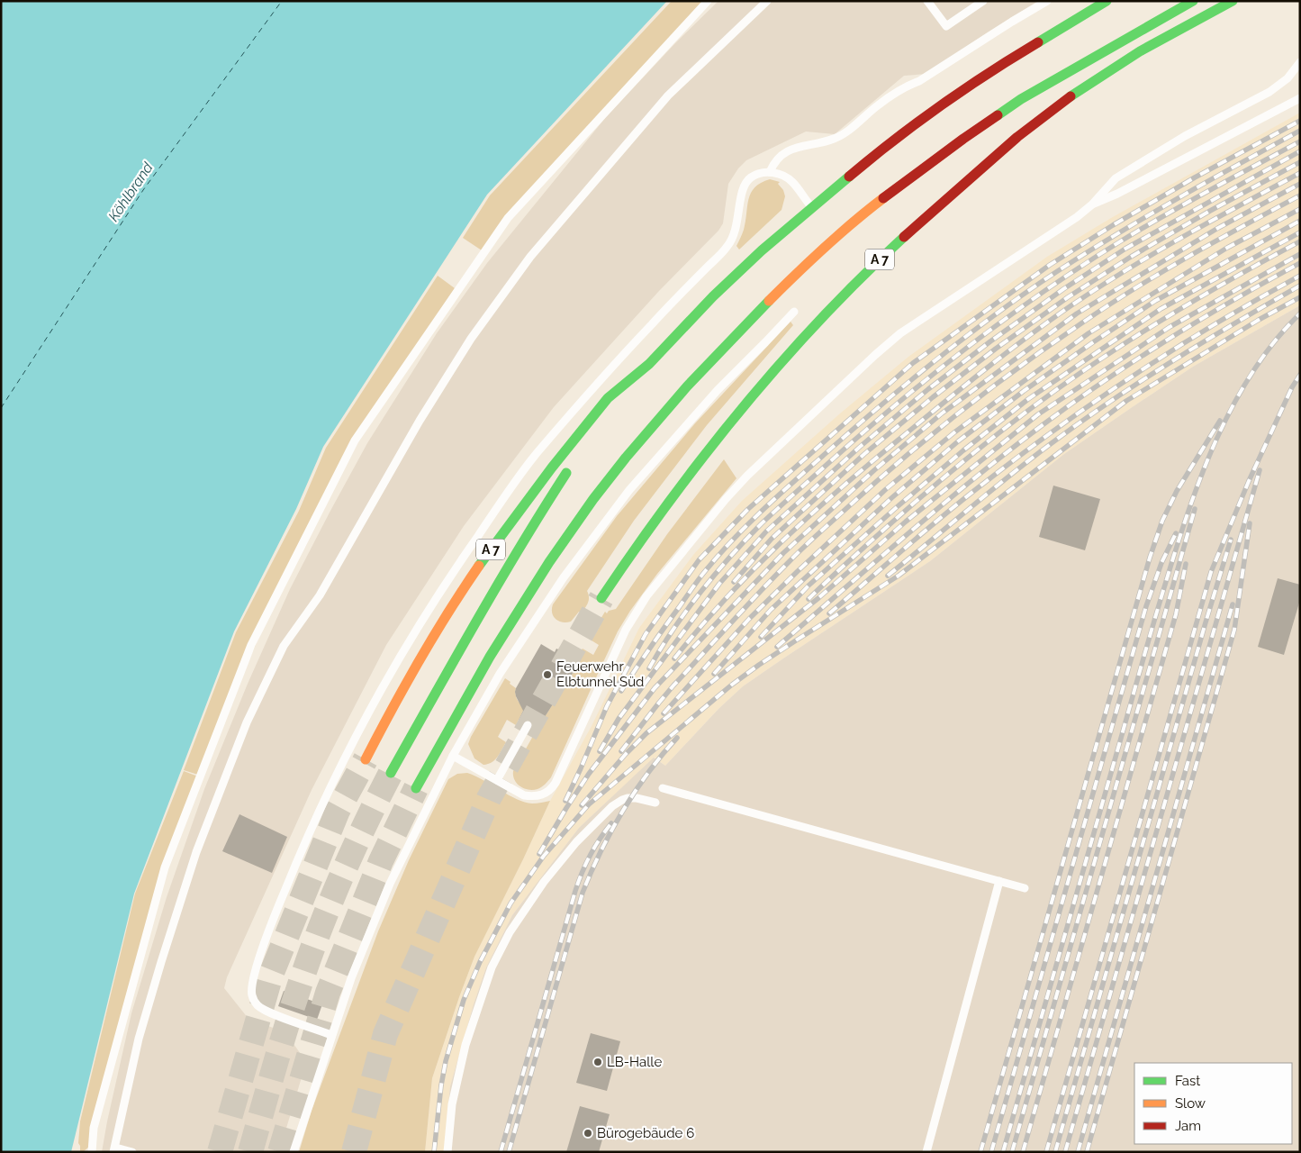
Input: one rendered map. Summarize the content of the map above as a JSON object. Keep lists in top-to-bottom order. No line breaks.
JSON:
{"streets":{"highway":["A 7"]},"water":["Köhlbrand"],"places":["Feuerwehr Elbtunnel Süd","LB-Halle","Bürogebäude 6"],"legend":["Fast","Slow","Jam"]}
